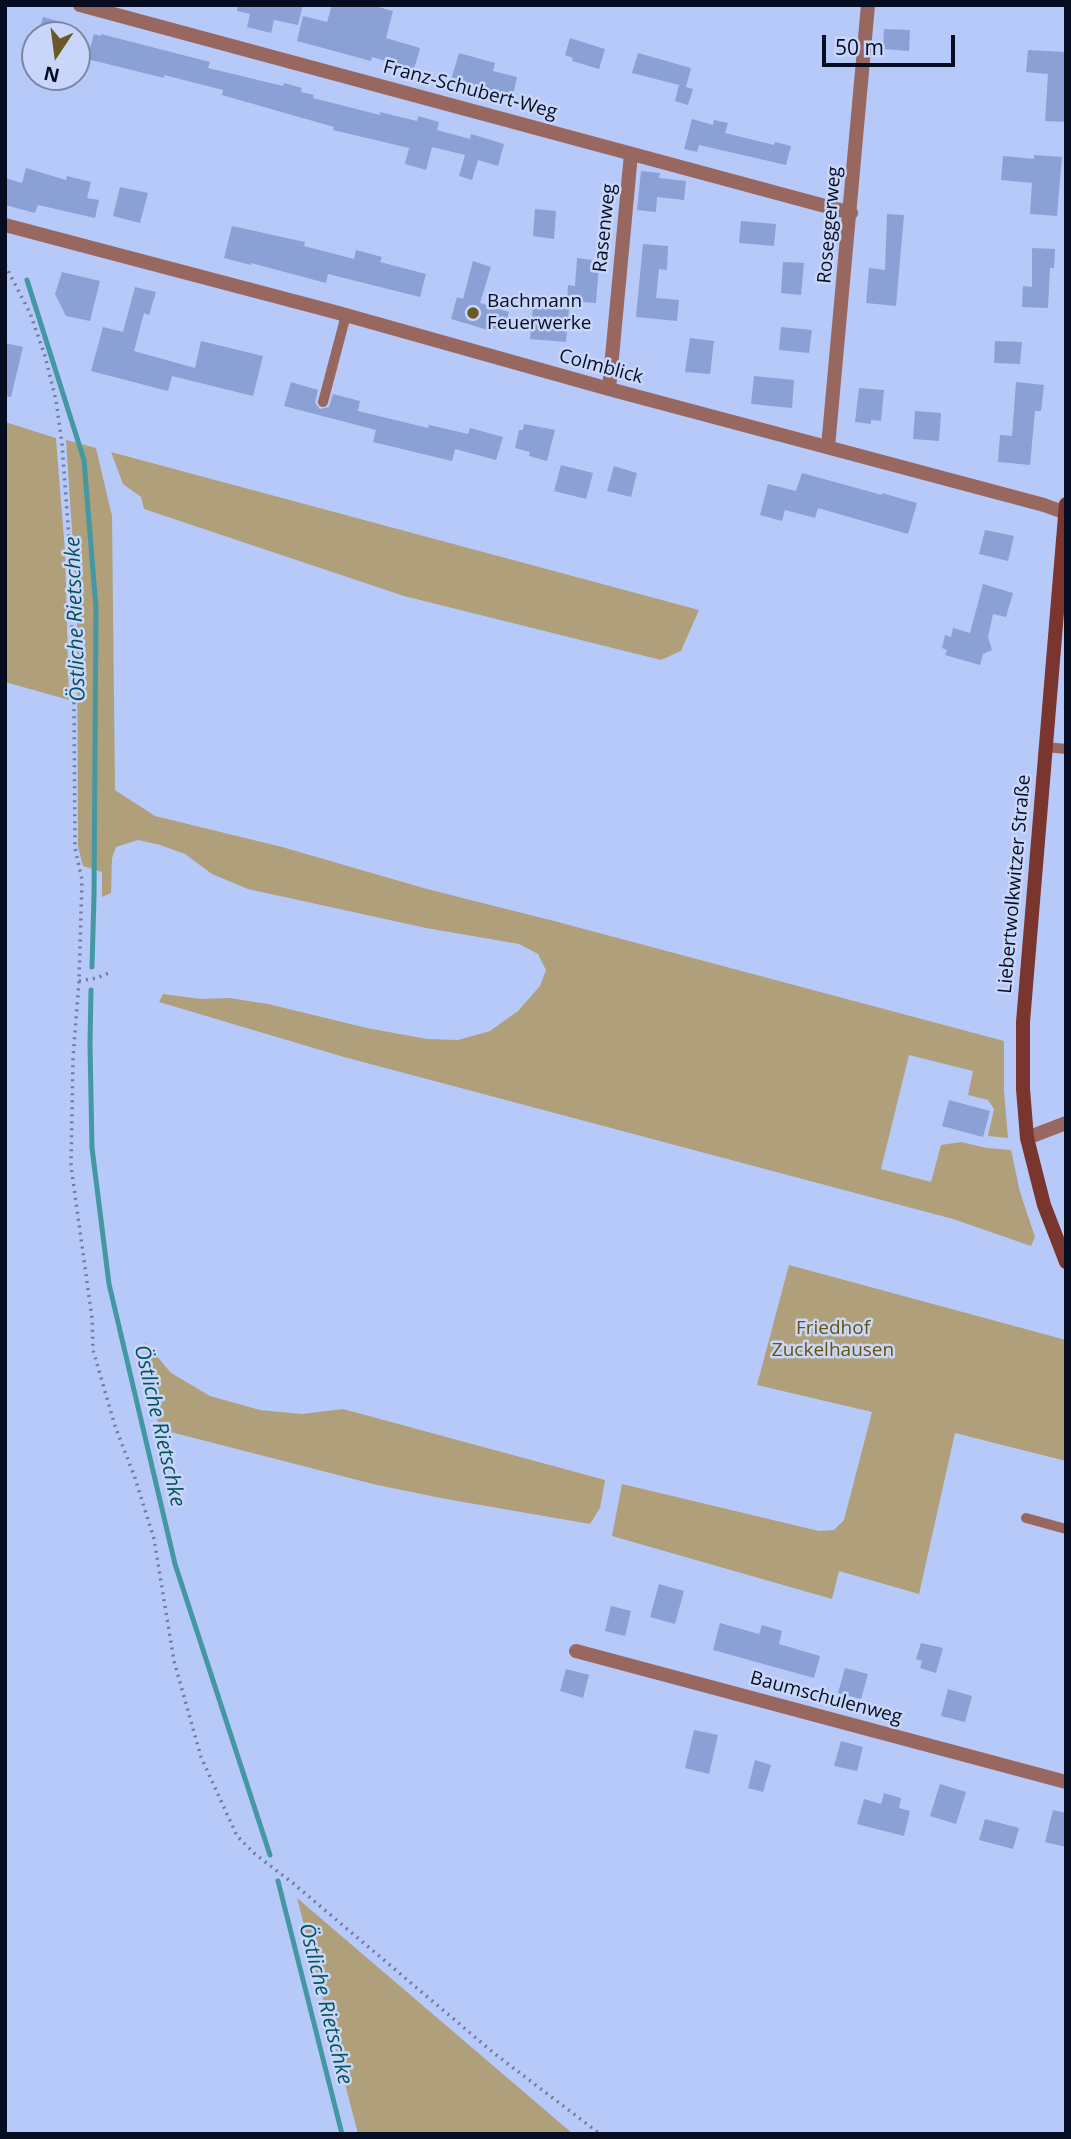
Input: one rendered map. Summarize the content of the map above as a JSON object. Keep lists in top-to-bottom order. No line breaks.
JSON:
{"streets":{"street":["Franz-Schubert-Weg","Roseggerweg","Rasenweg","Colmblick","Liebertwolkwitzer Straße","Baumschulenweg"]},"crossings":[["Franz-Schubert-Weg","Roseggerweg"],["Franz-Schubert-Weg","Rasenweg"],["Roseggerweg","Colmblick"],["Rasenweg","Colmblick"],["Colmblick","Liebertwolkwitzer Straße"]],"water":["Östliche Rietschke"],"parks":["Friedhof Zuckelhausen"],"places":["Bachmann Feuerwerke"],"scale_bar":"50 m","north":"bottom"}
